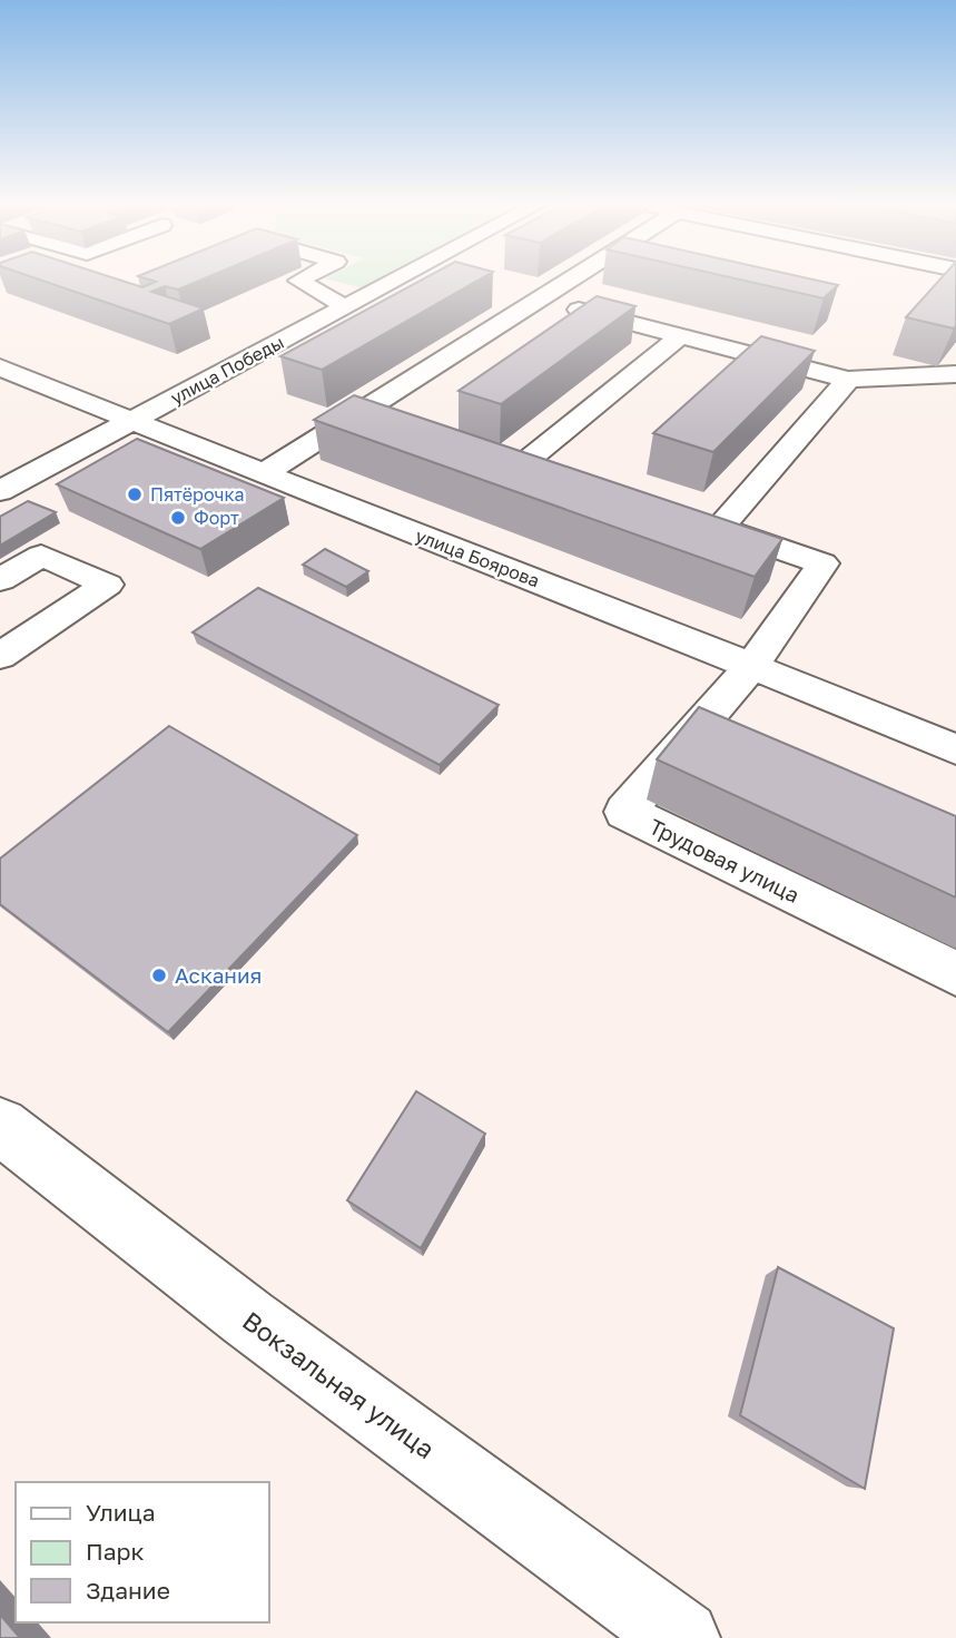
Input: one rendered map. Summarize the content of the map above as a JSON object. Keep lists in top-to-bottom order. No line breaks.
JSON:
{"streets":{"street":["улица Победы","улица Боярова","Трудовая улица","Вокзальная улица"]},"crossings":[["улица Победы","улица Боярова"],["улица Боярова","Трудовая улица"]],"places":["Пятёрочка","Форт","Аскания"],"legend":["Улица","Парк","Здание"]}
